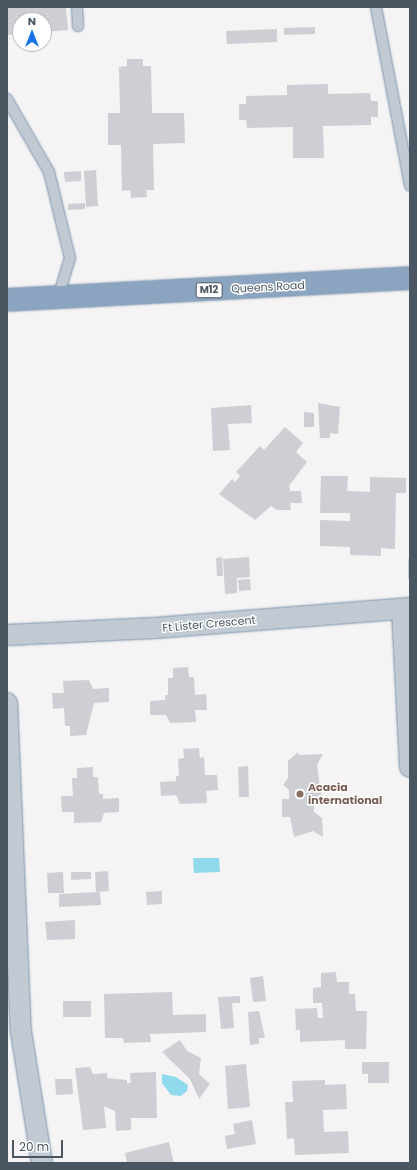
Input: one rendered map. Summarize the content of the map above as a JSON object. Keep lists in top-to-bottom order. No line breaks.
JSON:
{"streets":{"highway":["Queens Road","M12"],"street":["Ft Lister Crescent"]},"places":["Acacia international"],"scale_bar":"20 m","north":"top"}
